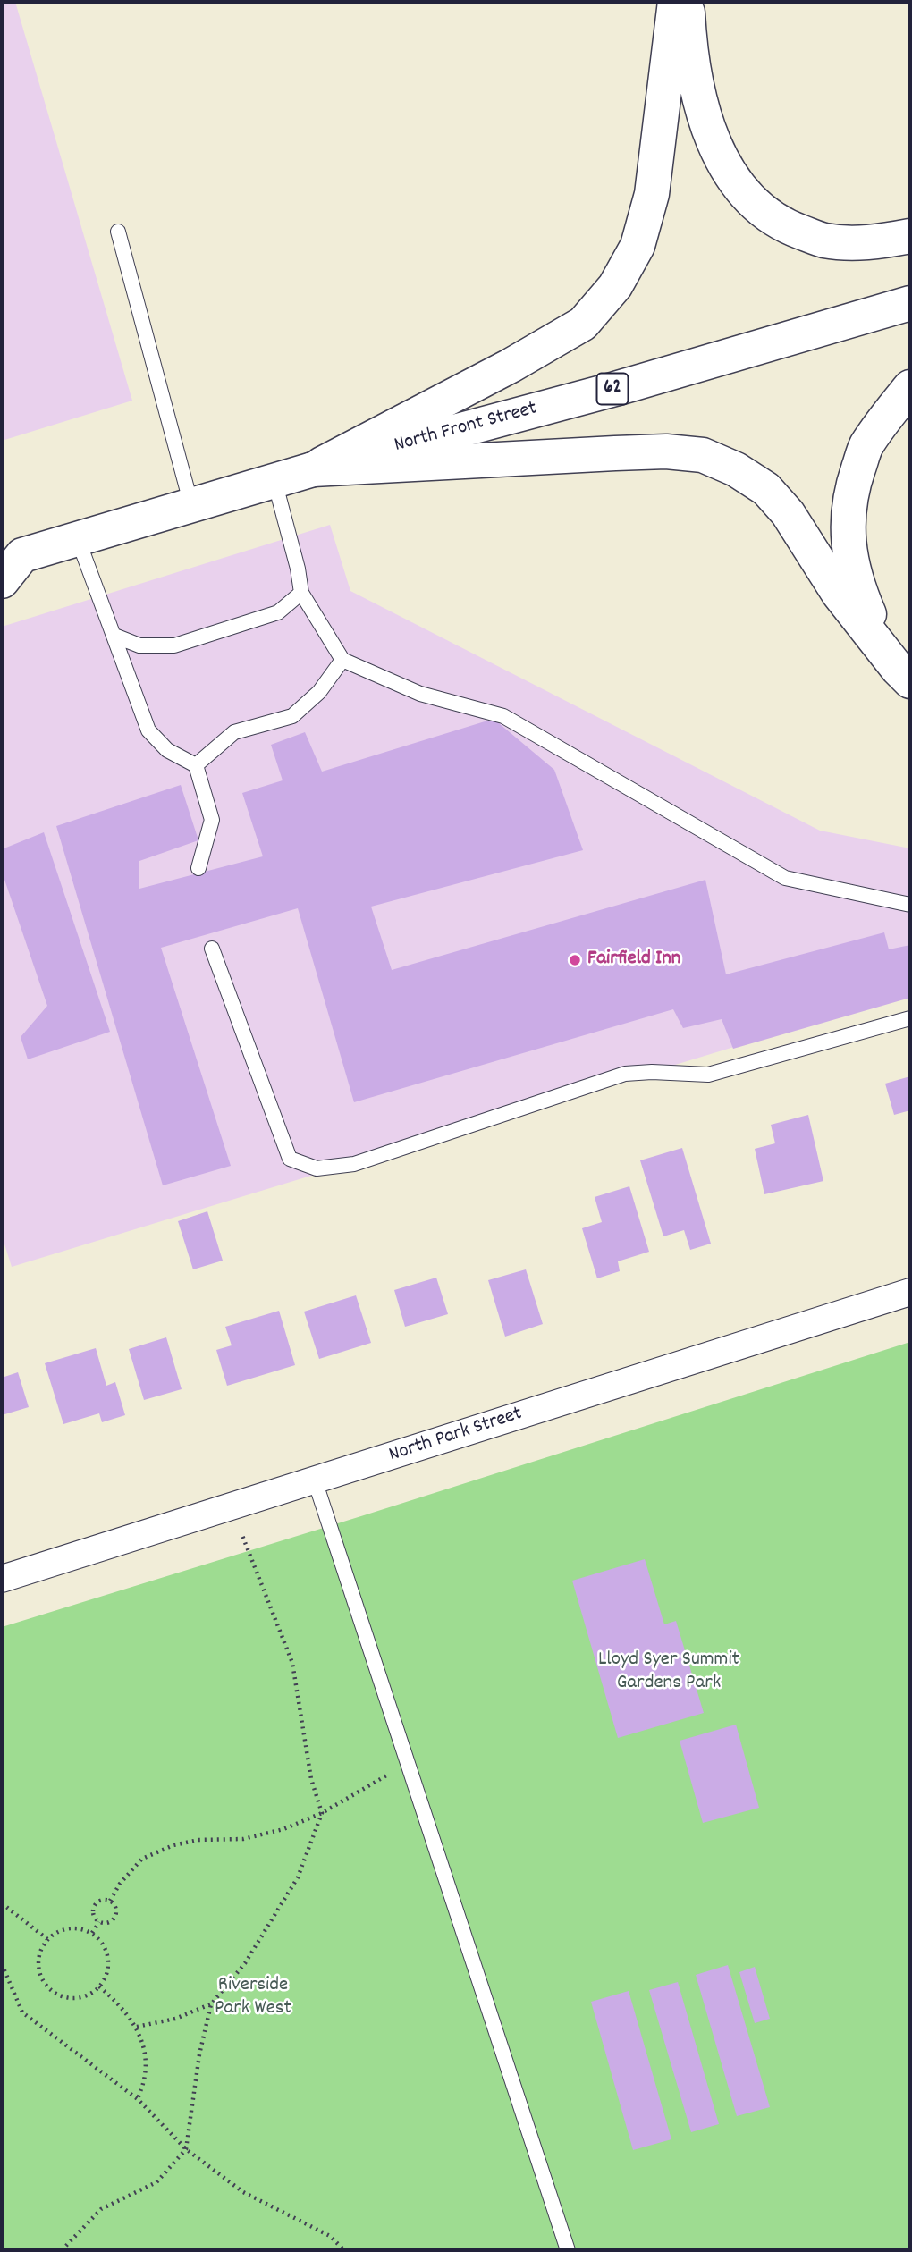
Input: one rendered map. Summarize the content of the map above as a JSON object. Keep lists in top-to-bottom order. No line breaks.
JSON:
{"streets":{"main road":["62","North Front Street"],"street":["North Park Street"]},"parks":["Lloyd Syer Summit Gardens Park","Riverside Park West"],"places":["Fairfield Inn"]}
